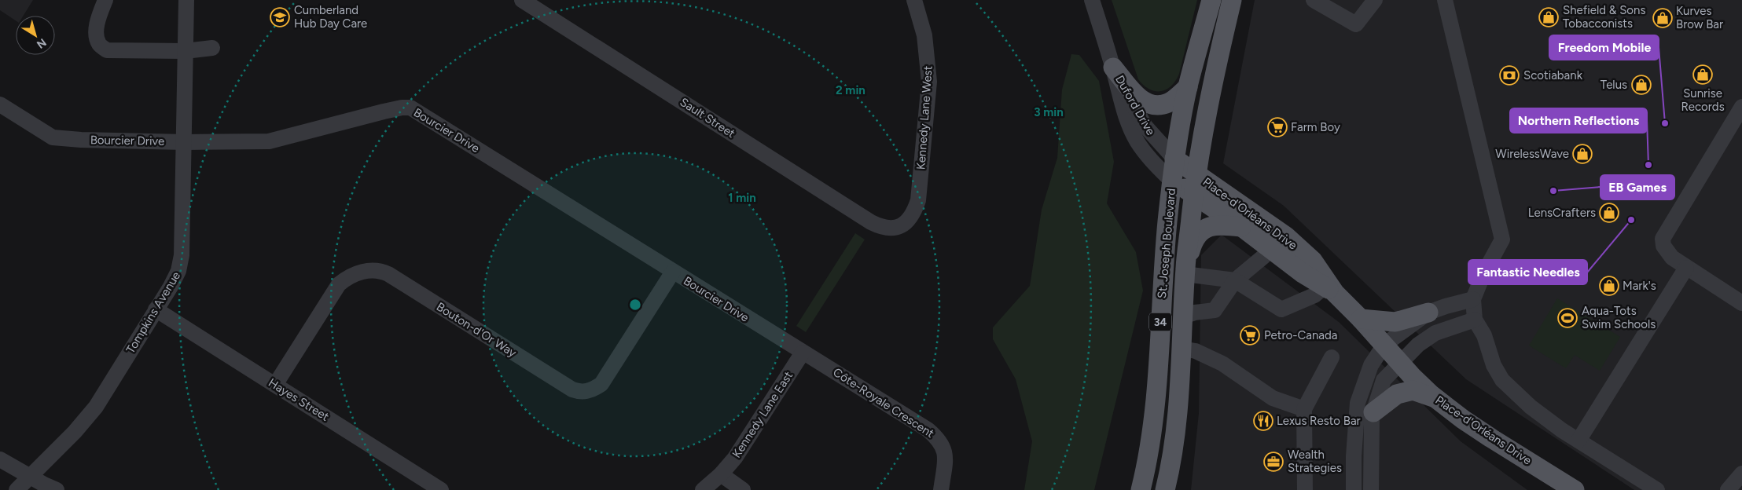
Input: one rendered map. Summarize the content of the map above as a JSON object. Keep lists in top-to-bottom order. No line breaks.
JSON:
{"streets":{"main road":["Place-d'Orléans Drive","St. Joseph Boulevard","34"],"street":["Duford Drive","Sault Street","Kennedy Lane West","Bourcier Drive","Tompkins Avenue","Bouton-d'Or Way","Hayes Street","Côte-Royale Crescent","Kennedy Lane East"]},"crossings":[["Duford Drive","Place-d'Orléans Drive"],["Duford Drive","St. Joseph Boulevard"],["Sault Street","Kennedy Lane West"],["Bourcier Drive","Tompkins Avenue"],["Bourcier Drive","Bouton-d'Or Way"],["Bourcier Drive","Côte-Royale Crescent"],["Bourcier Drive","Kennedy Lane East"],["Place-d'Orléans Drive","St. Joseph Boulevard"],["Tompkins Avenue","Hayes Street"],["Bouton-d'Or Way","Hayes Street"],["Côte-Royale Crescent","Kennedy Lane East"]],"places":{"school or university":["Cumberland Hub Day Care"],"shop":["Shefield & Sons Tobacconists","Kurves Brow Bar","Sunrise Records","Telus","WirelessWave","LensCrafters","Mark's"],"bank":["Scotiabank"],"other":["Freedom Mobile","Northern Reflections","EB Games","Fantastic Needles"],"supermarket":["Farm Boy","Petro-Canada"],"sports":["Aqua-Tots Swim Schools"],"restaurant":["Lexus Resto Bar"],"office":["Wealth Strategies"]},"north":"bottom right","rings":["2 min","3 min","1 min"]}
